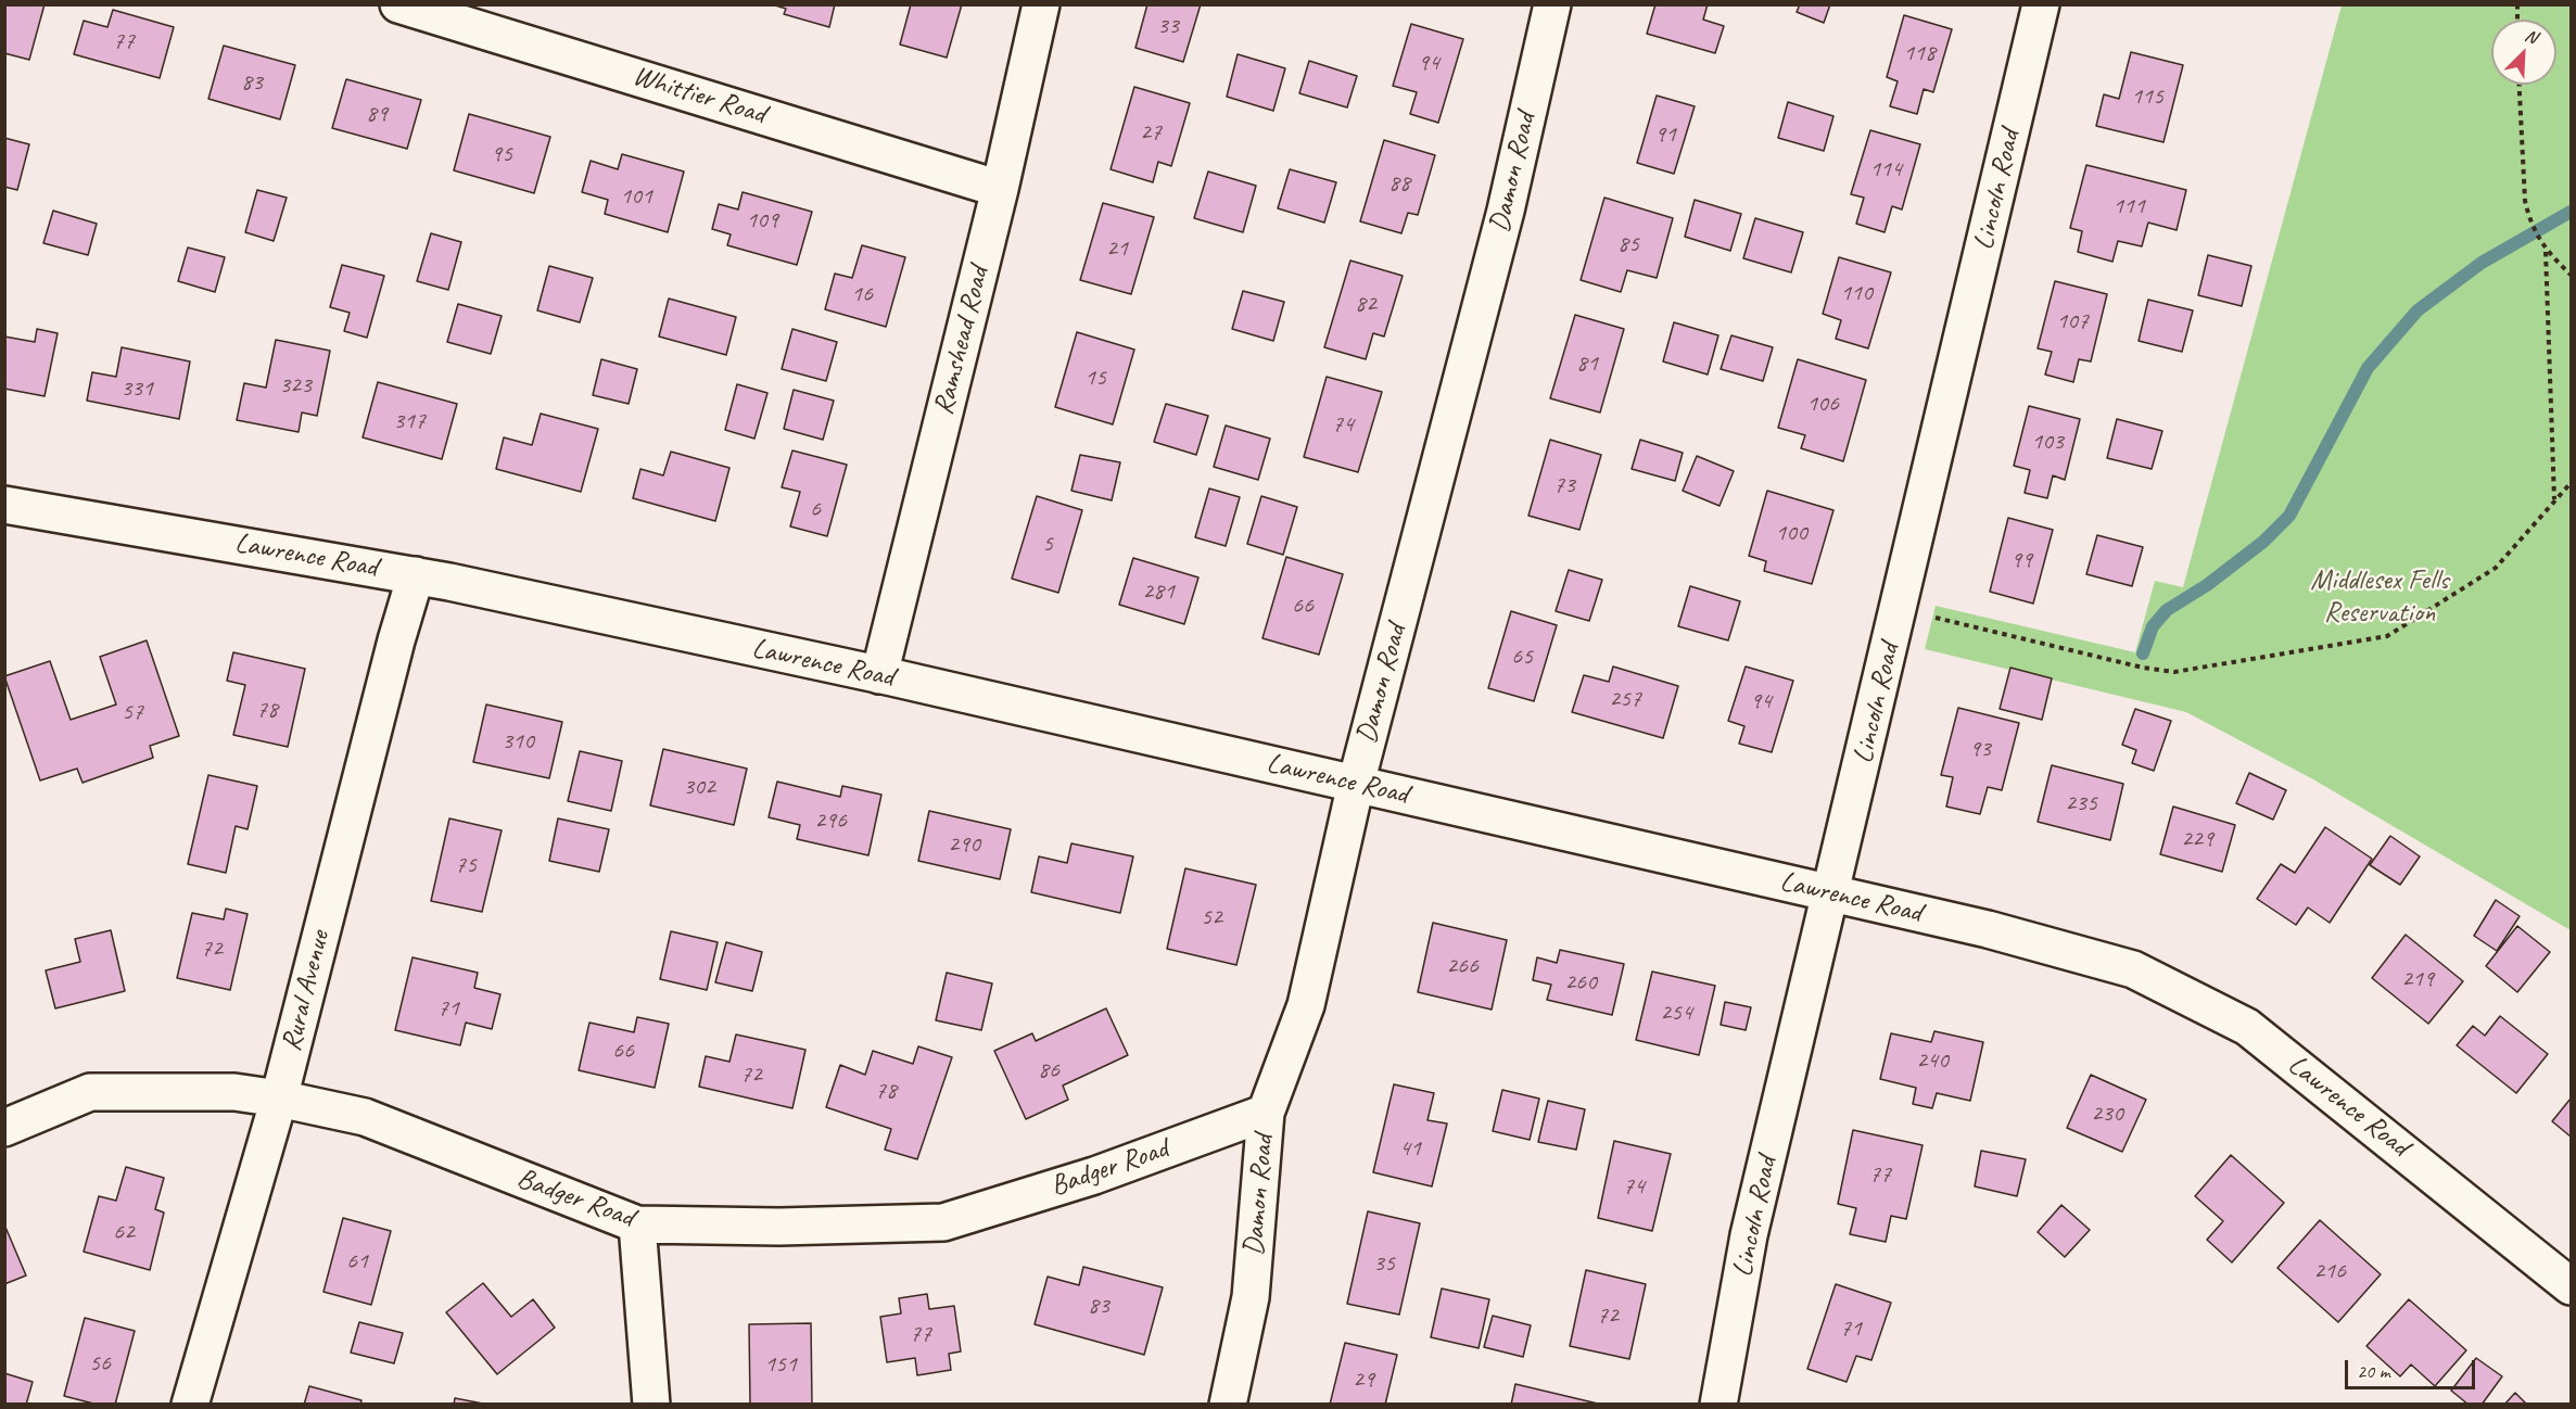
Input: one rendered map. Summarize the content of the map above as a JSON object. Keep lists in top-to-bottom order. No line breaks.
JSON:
{"streets":{"street":["Whittier Road","Damon Road","Lincoln Road","Ramshead Road","Lawrence Road","Rural Avenue","Badger Road"]},"crossings":[["Whittier Road","Ramshead Road"],["Damon Road","Lawrence Road"],["Damon Road","Badger Road"],["Lincoln Road","Lawrence Road"],["Ramshead Road","Lawrence Road"],["Lawrence Road","Rural Avenue"],["Rural Avenue","Badger Road"]],"parks":["Middlesex Fells Reservation"],"house_numbers":["33","77","118","94","83","115","89","27","91","95","114","88","101","111","109","85","21","110","16","82","107","81","15","323","331","106","317","74","103","73","6","100","5","99","281","66","65","257","94","78","57","310","93","302","235","296","229","290","75","52","72","266","219","260","71","254","66","240","86","72","78","230","41","77","74","62","61","35","216","83","72","71","77","56","151","29"],"scale_bar":"20 m","north":"top right"}
